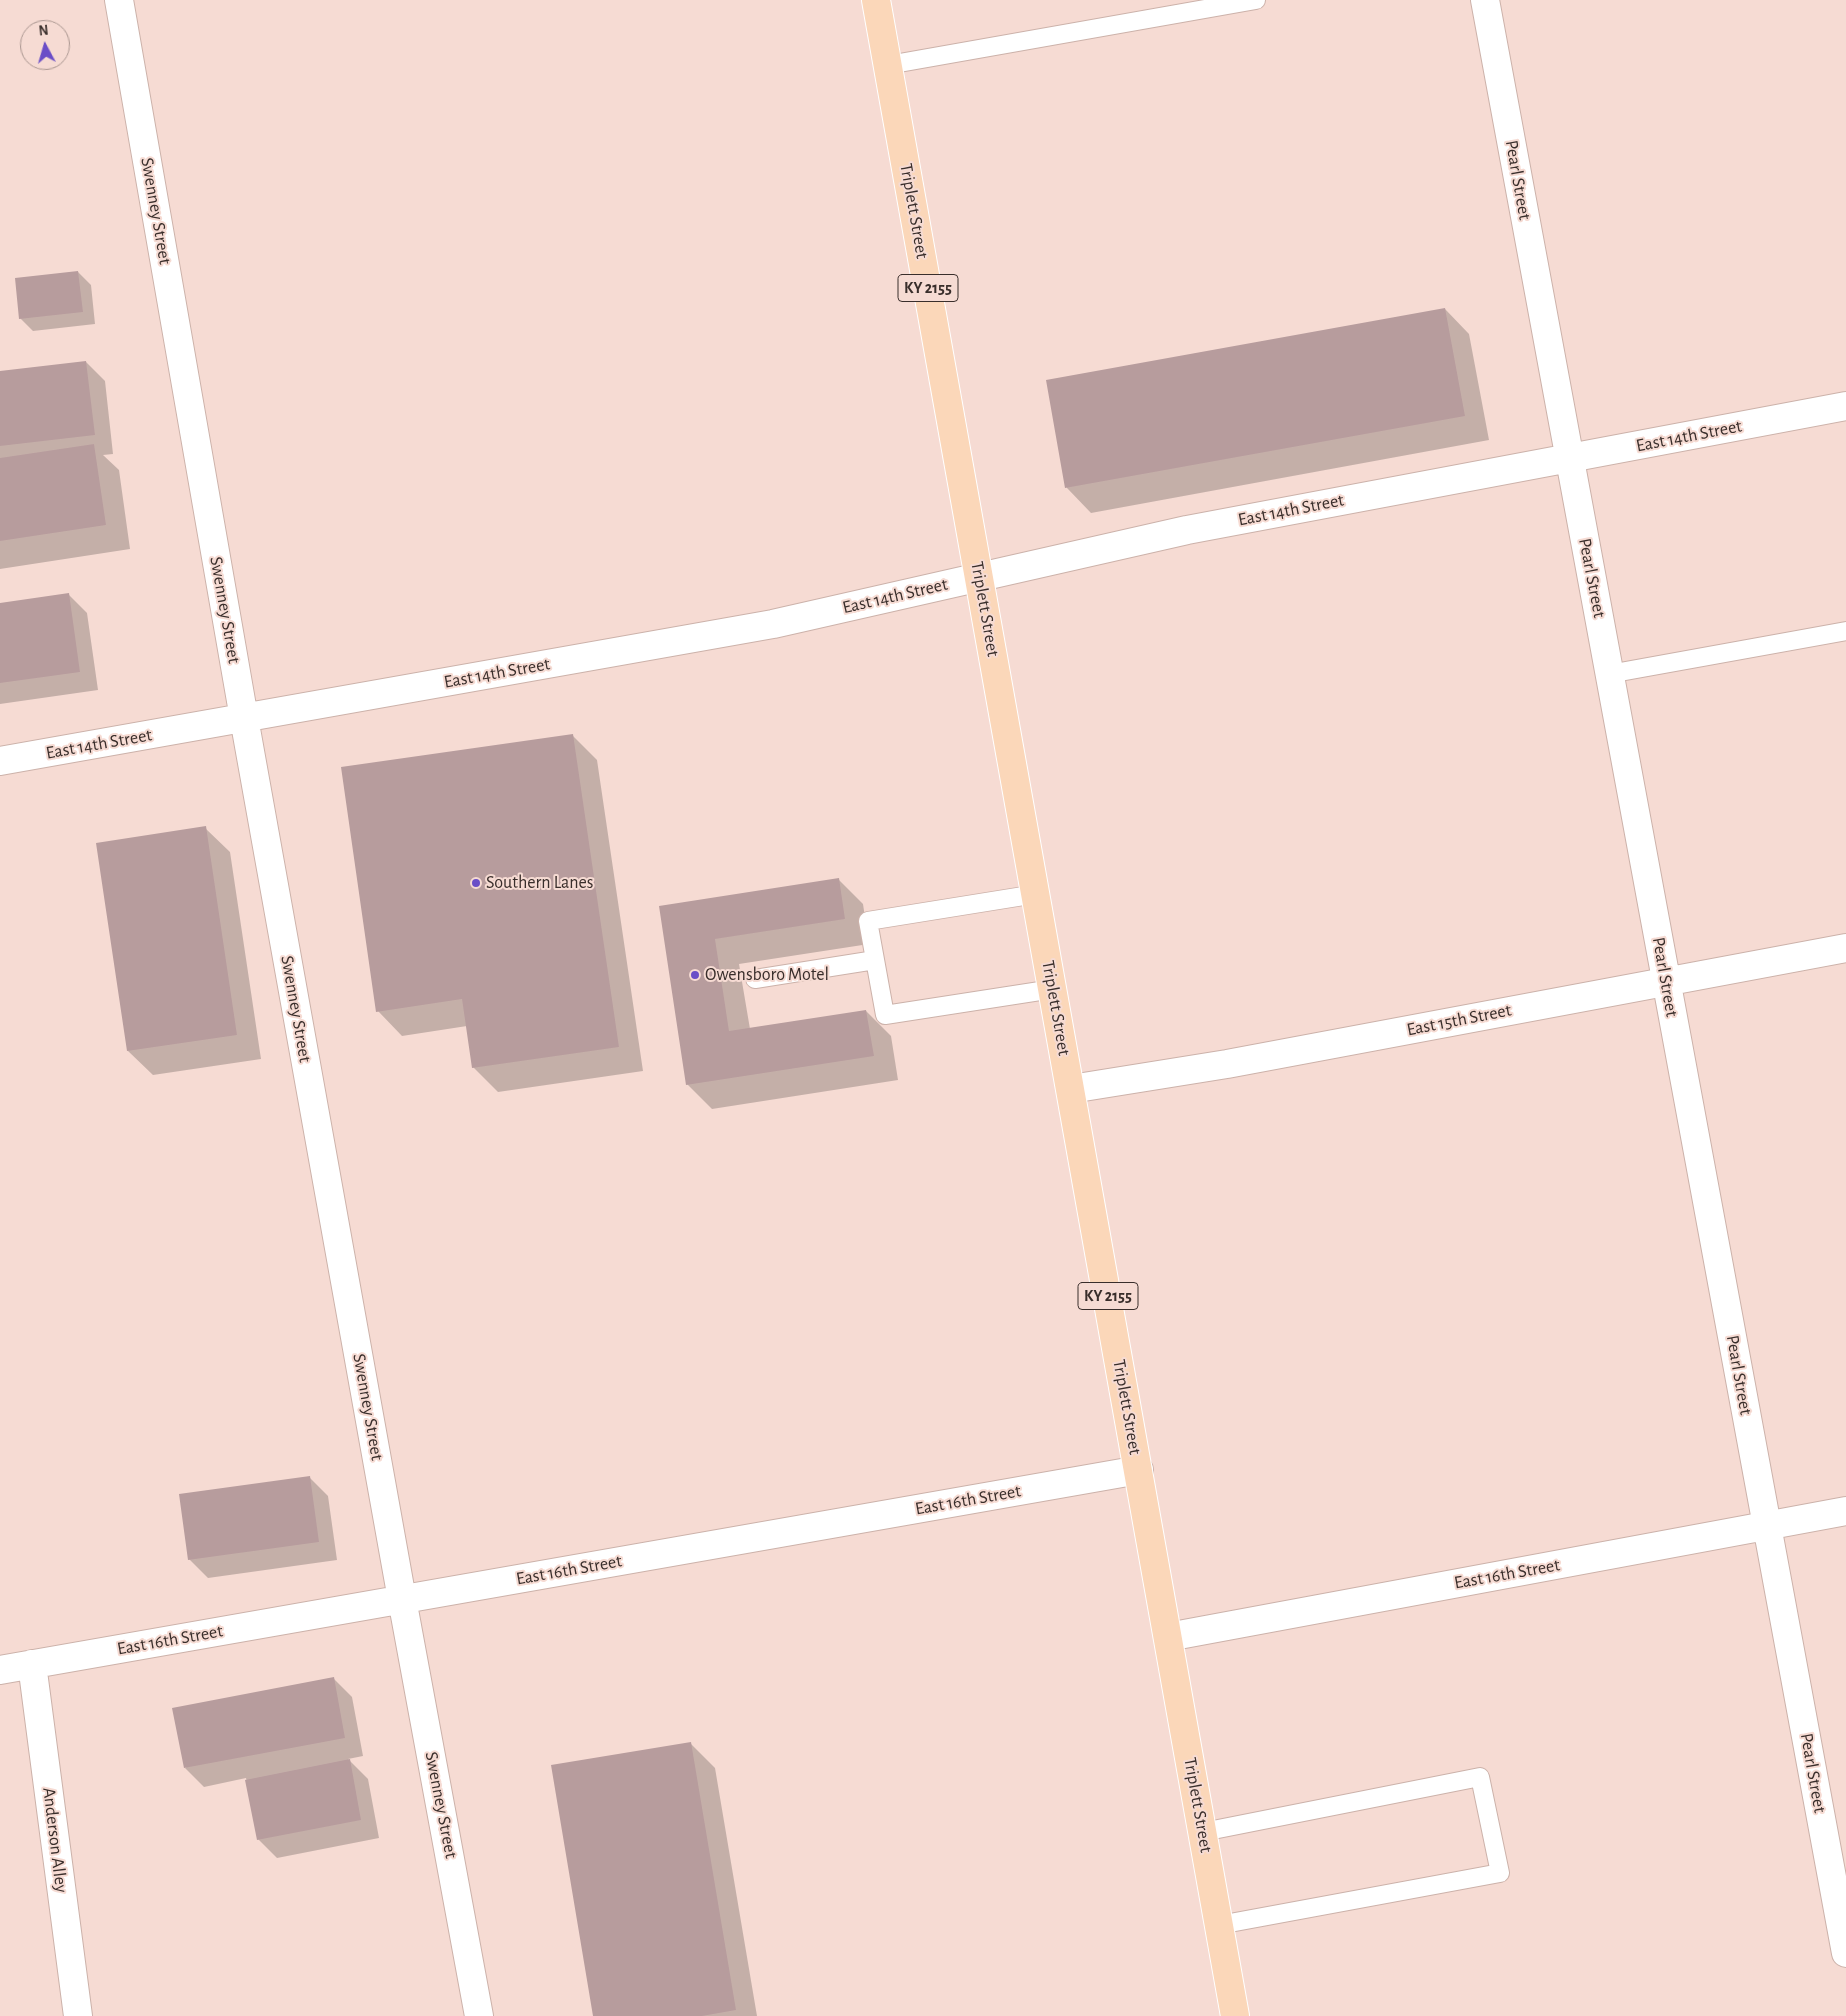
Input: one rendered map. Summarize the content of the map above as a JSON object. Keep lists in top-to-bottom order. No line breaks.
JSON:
{"streets":{"main road":["Triplett Street","KY 2155"],"street":["Pearl Street","Swenney Street","East 14th Street","East 15th Street","East 16th Street","Anderson Alley"]},"crossings":[["Pearl Street","East 14th Street"],["Pearl Street","East 15th Street"],["Pearl Street","East 16th Street"],["Swenney Street","East 14th Street"],["Swenney Street","East 16th Street"],["Triplett Street","East 14th Street"],["Triplett Street","East 15th Street"],["Triplett Street","East 16th Street"],["East 16th Street","Anderson Alley"]],"places":["Southern Lanes","Owensboro Motel"],"north":"top"}
